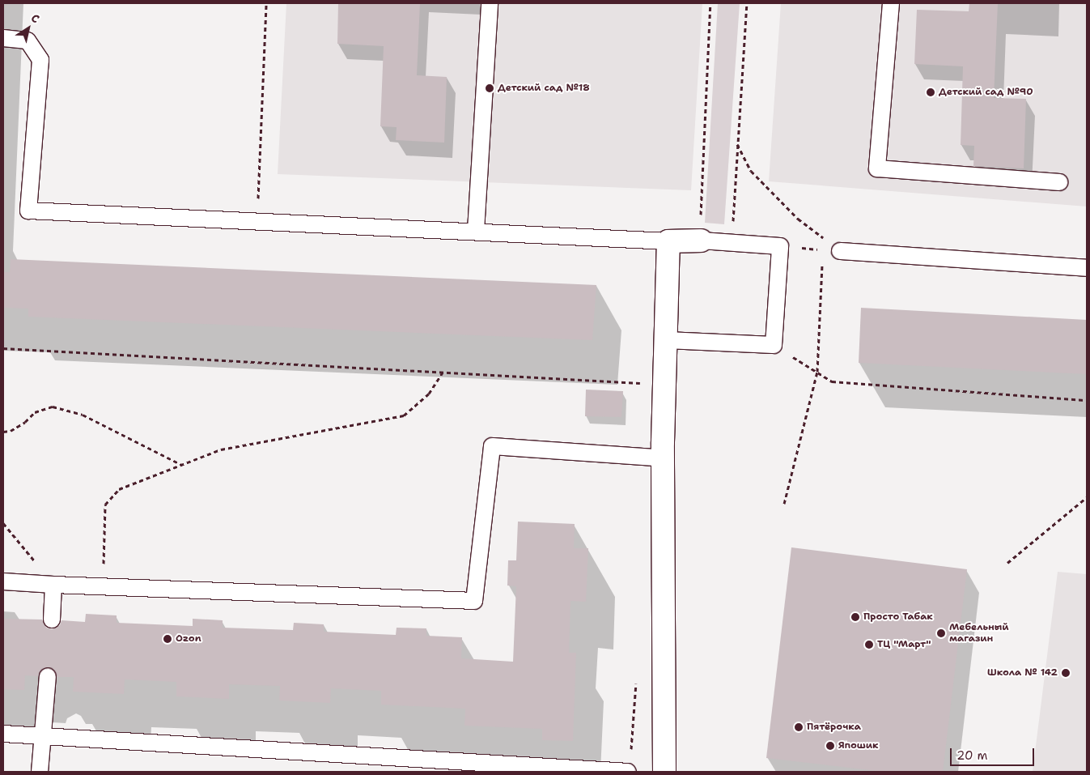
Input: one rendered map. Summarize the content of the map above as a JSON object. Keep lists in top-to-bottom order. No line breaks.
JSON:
{"places":["Детский сад №18","Детский сад №90","Просто Табак","Мебельный магазин","Ozon","ТЦ \"Март\"","Школа № 142","Пятёрочка","Япошик"],"scale_bar":"20 m","north":"top right"}
